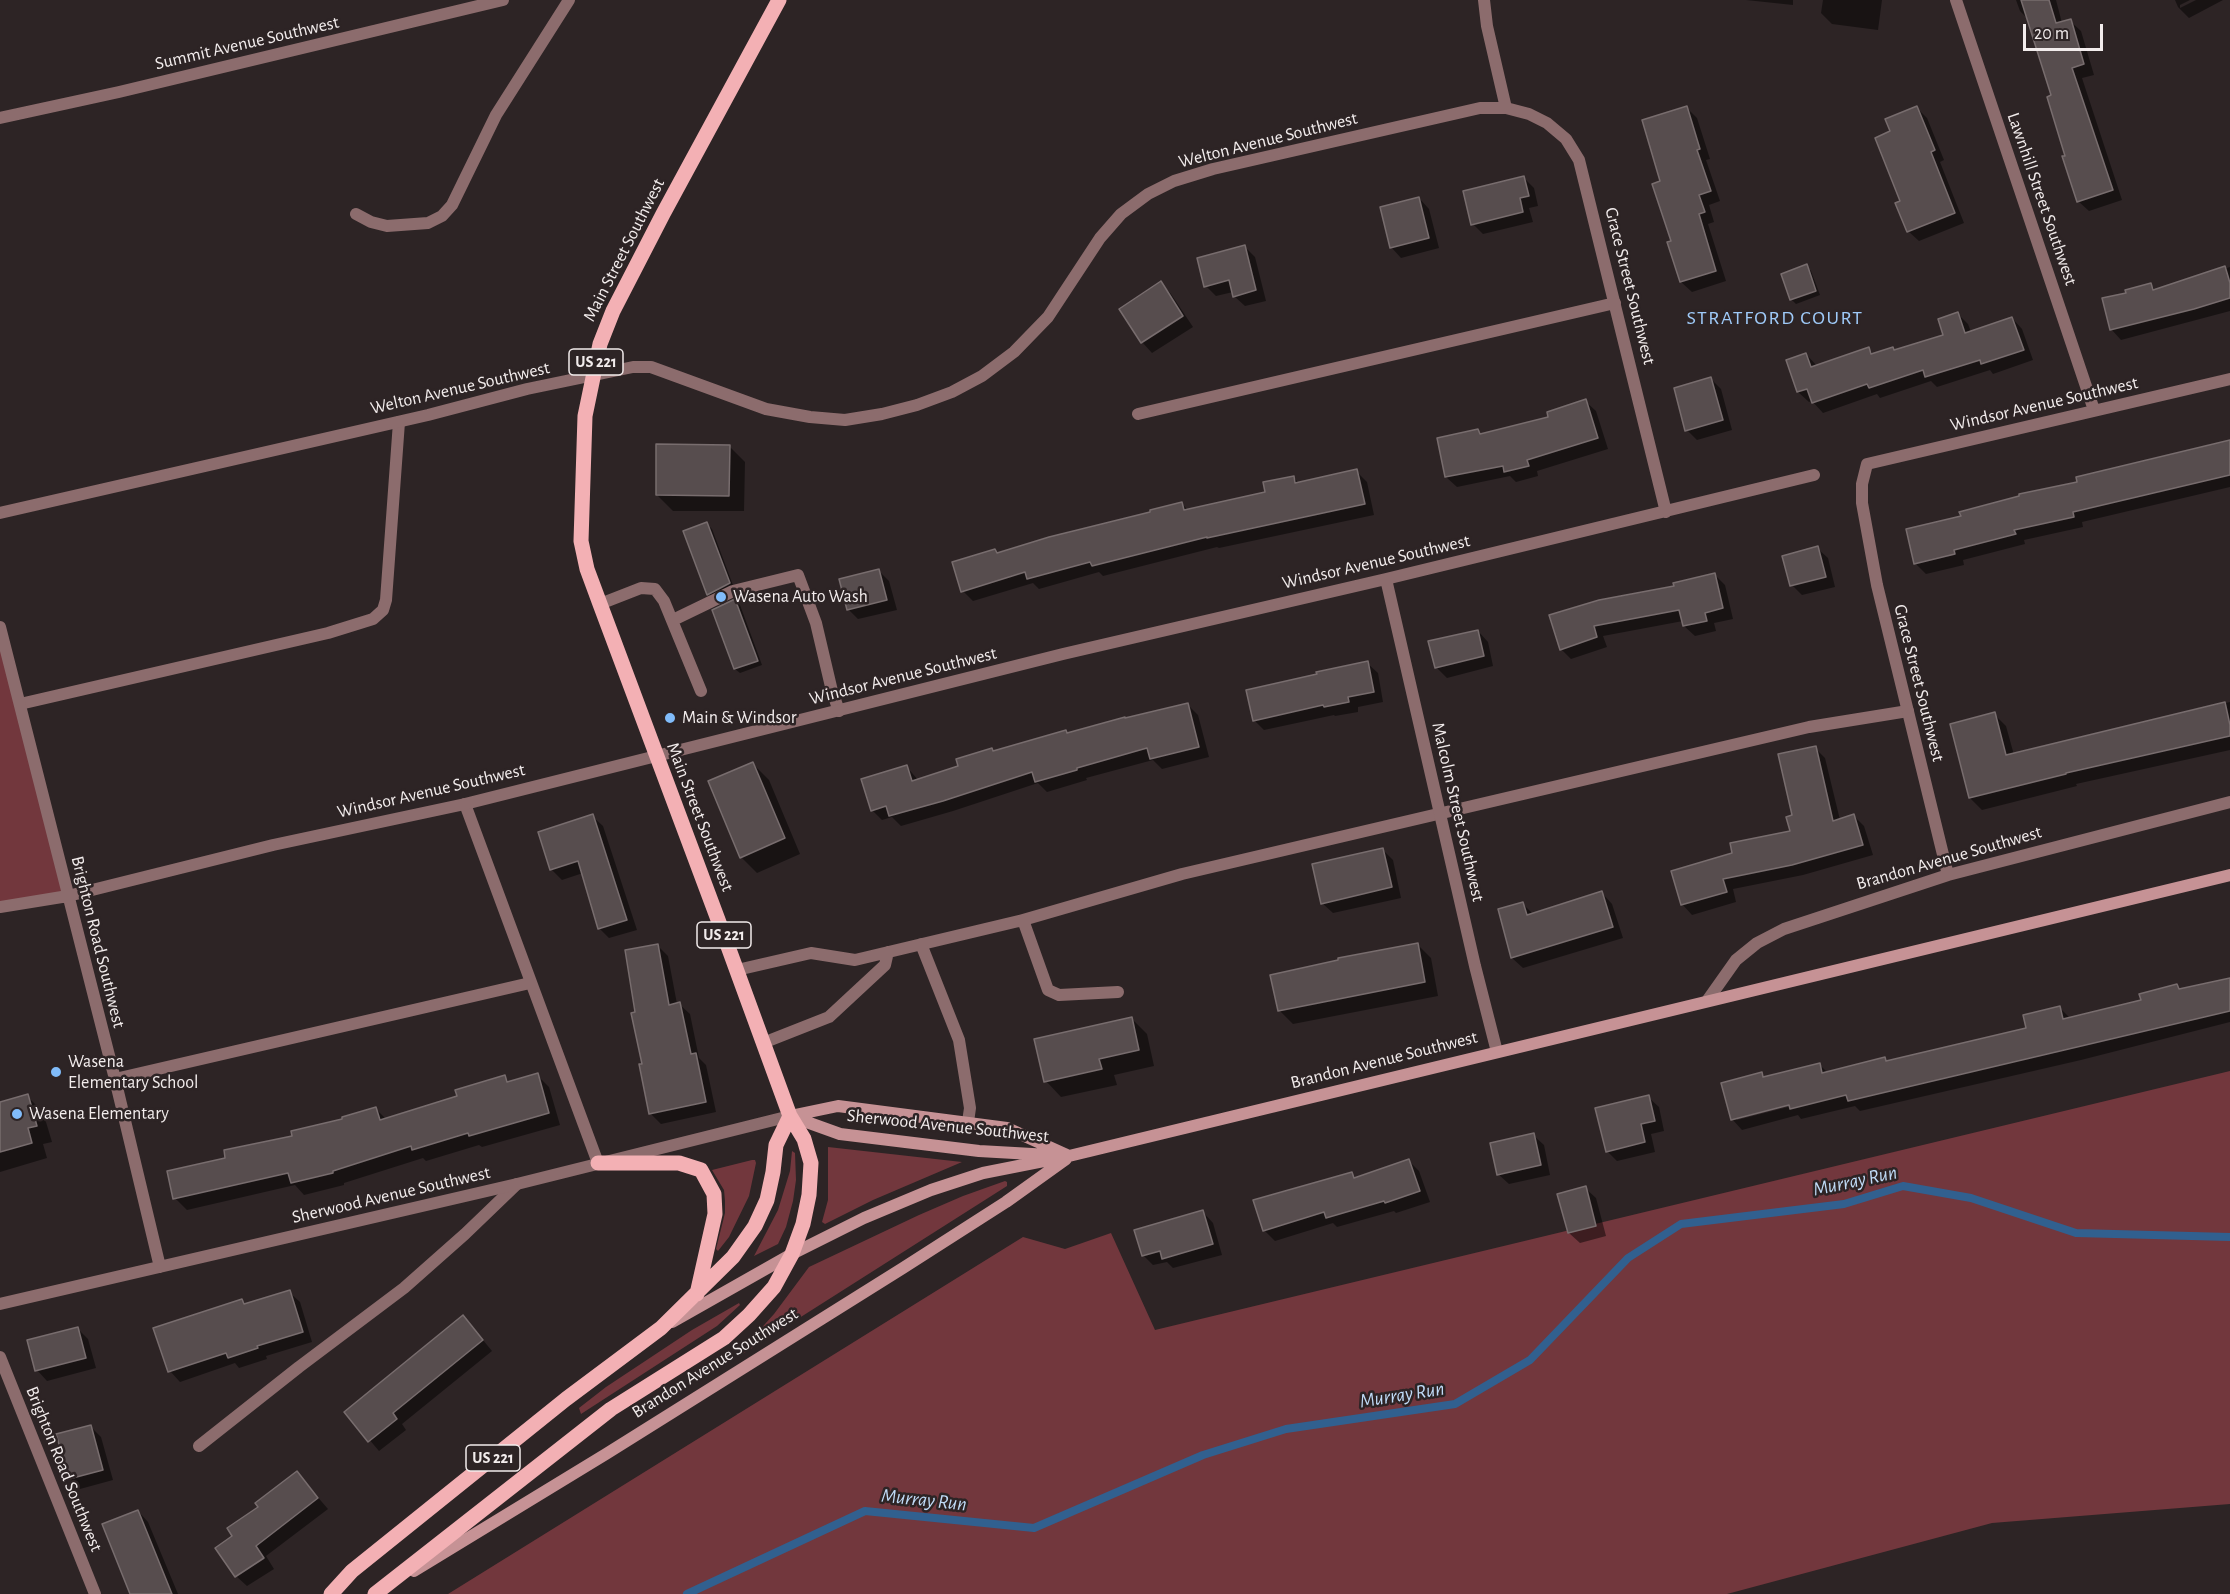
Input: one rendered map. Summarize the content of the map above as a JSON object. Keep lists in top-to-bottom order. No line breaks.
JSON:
{"streets":{"main road":["Main Street Southwest","US 221","Brandon Avenue Southwest","Sherwood Avenue Southwest"],"street":["Summit Avenue Southwest","Welton Avenue Southwest","Lawnhill Street Southwest","Grace Street Southwest","Windsor Avenue Southwest","Malcolm Street Southwest","Brighton Road Southwest"]},"crossings":[["Welton Avenue Southwest","Main Street Southwest"],["Welton Avenue Southwest","Grace Street Southwest"],["Lawnhill Street Southwest","Windsor Avenue Southwest"],["Main Street Southwest","US 221"],["Main Street Southwest","Windsor Avenue Southwest"],["Main Street Southwest","Brandon Avenue Southwest"],["Main Street Southwest","Sherwood Avenue Southwest"],["Grace Street Southwest","Windsor Avenue Southwest"],["Grace Street Southwest","Brandon Avenue Southwest"],["US 221","Brandon Avenue Southwest"],["US 221","Sherwood Avenue Southwest"],["Windsor Avenue Southwest","Malcolm Street Southwest"],["Windsor Avenue Southwest","Brighton Road Southwest"],["Malcolm Street Southwest","Brandon Avenue Southwest"],["Brandon Avenue Southwest","Sherwood Avenue Southwest"],["Brighton Road Southwest","Sherwood Avenue Southwest"]],"districts":["STRATFORD COURT"],"water":["Murray Run"],"places":["Wasena Auto Wash","Main & Windsor","Wasena Elementary School","Wasena Elementary"],"scale_bar":"20 m"}
